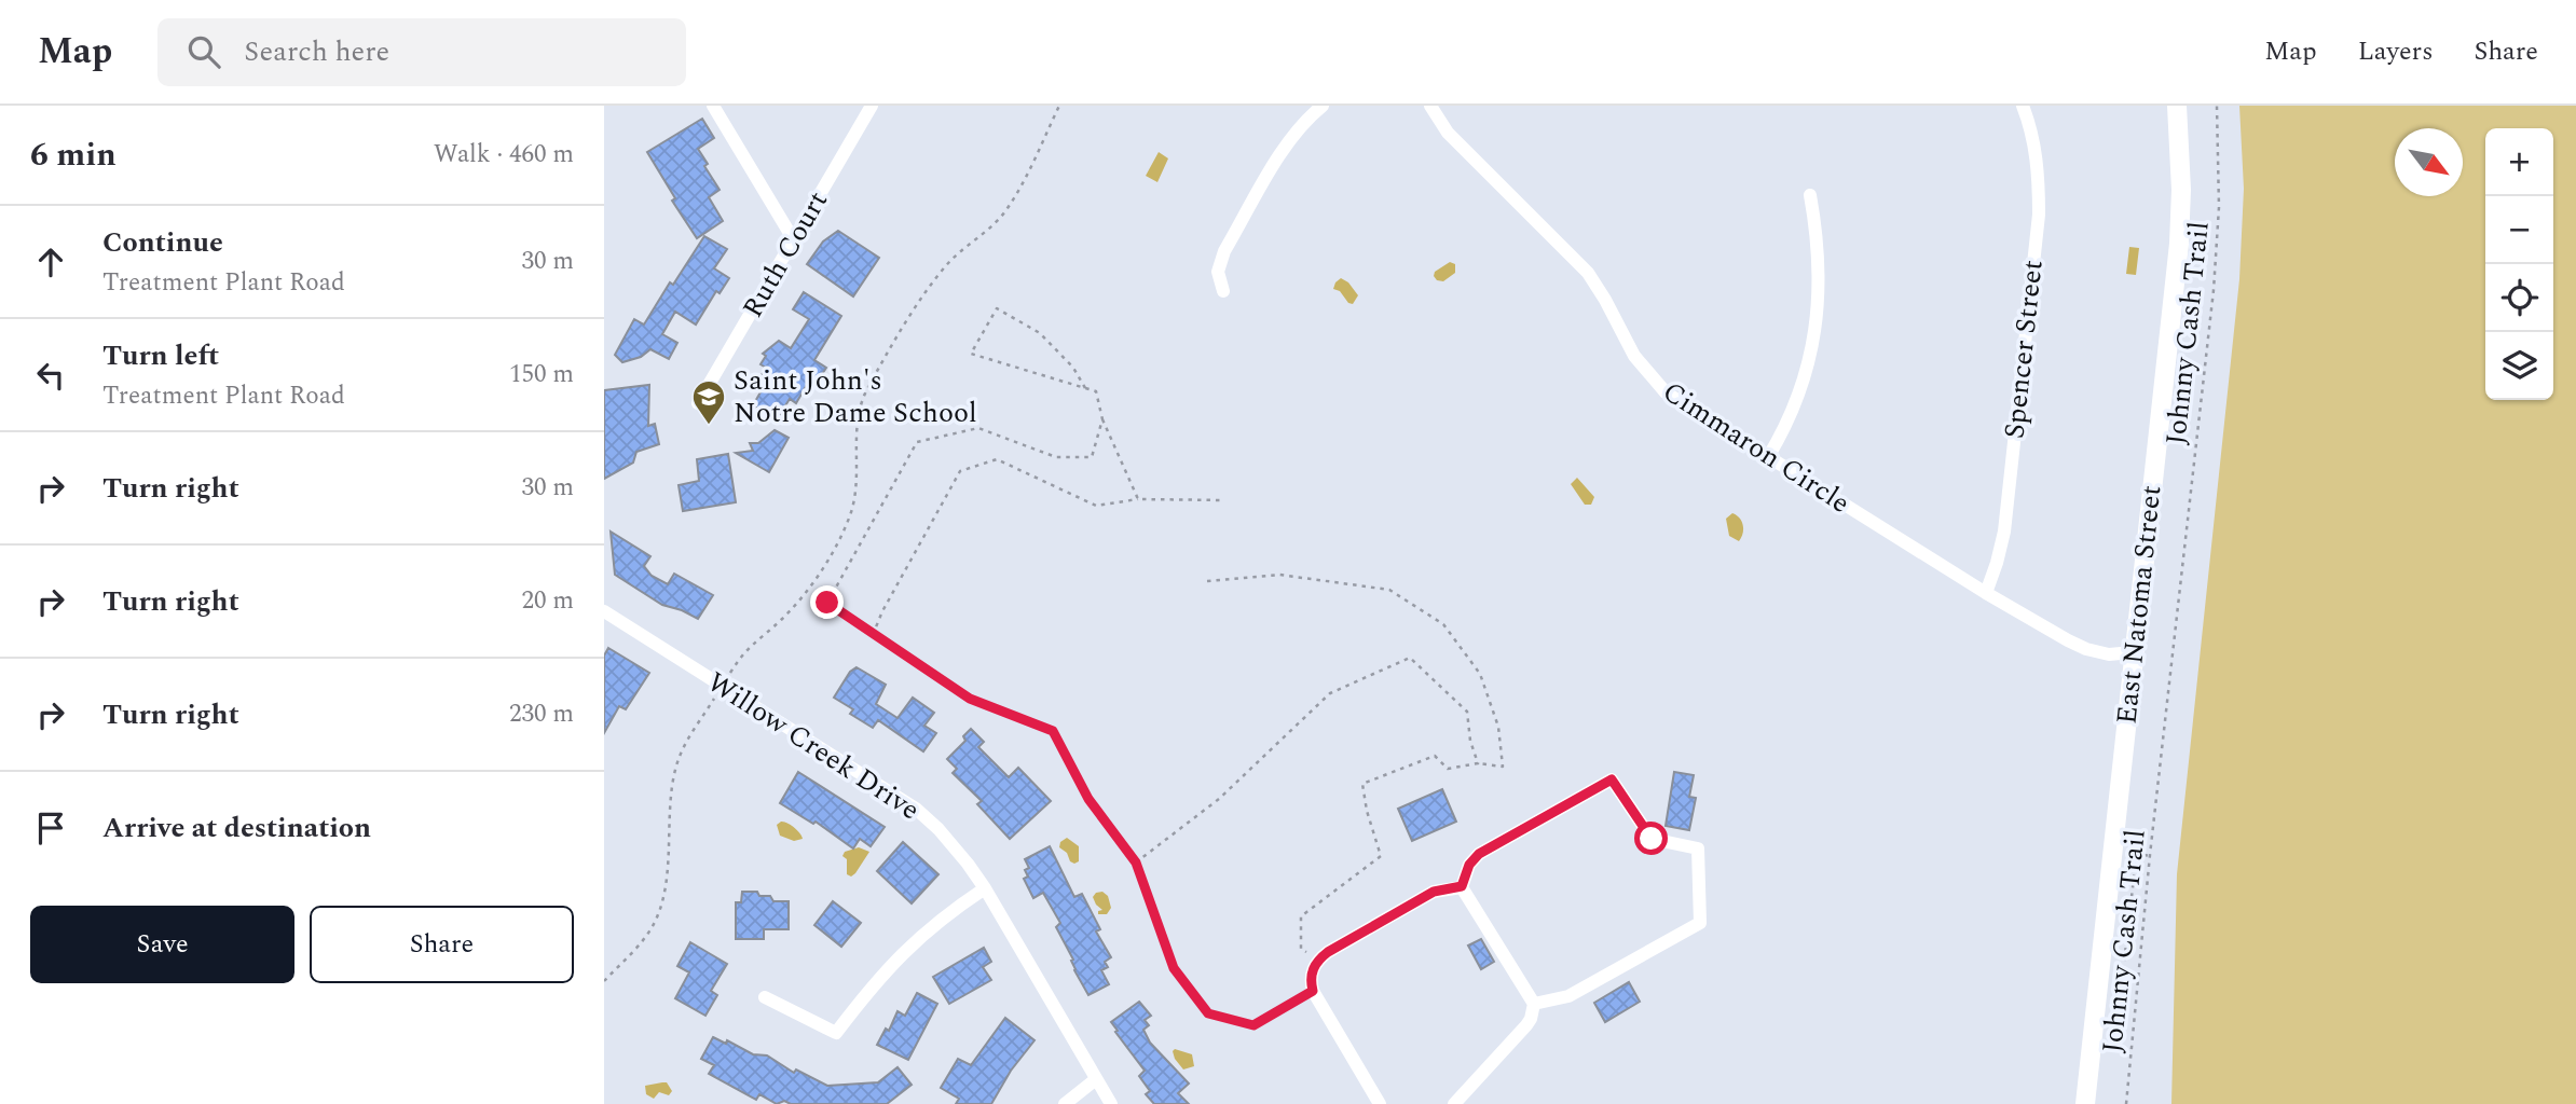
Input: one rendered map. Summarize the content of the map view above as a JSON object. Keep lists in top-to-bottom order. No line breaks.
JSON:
{"streets":{"main road":["East Natoma Street"],"street":["Ruth Court","Spencer Street","Cimmaron Circle","Willow Creek Drive"],"path":["Johnny Cash Trail"]},"crossings":[["Spencer Street","Cimmaron Circle"],["Cimmaron Circle","East Natoma Street"]],"places":{"school or university":["Saint John's Notre Dame School"]},"north":"bottom right","page":{"header":"Map","search":"Search here","nav":["Map","Layers","Share"],"heading":["6 min","Walk · 460 m"],"map_buttons":["+","−"],"list":[["Continue","Treatment Plant Road","30 m"],["Turn left","Treatment Plant Road","150 m"],["Turn right","30 m"],["Turn right","20 m"],["Turn right","230 m"],"Arrive at destination"],"buttons":["Save","Share"]}}
